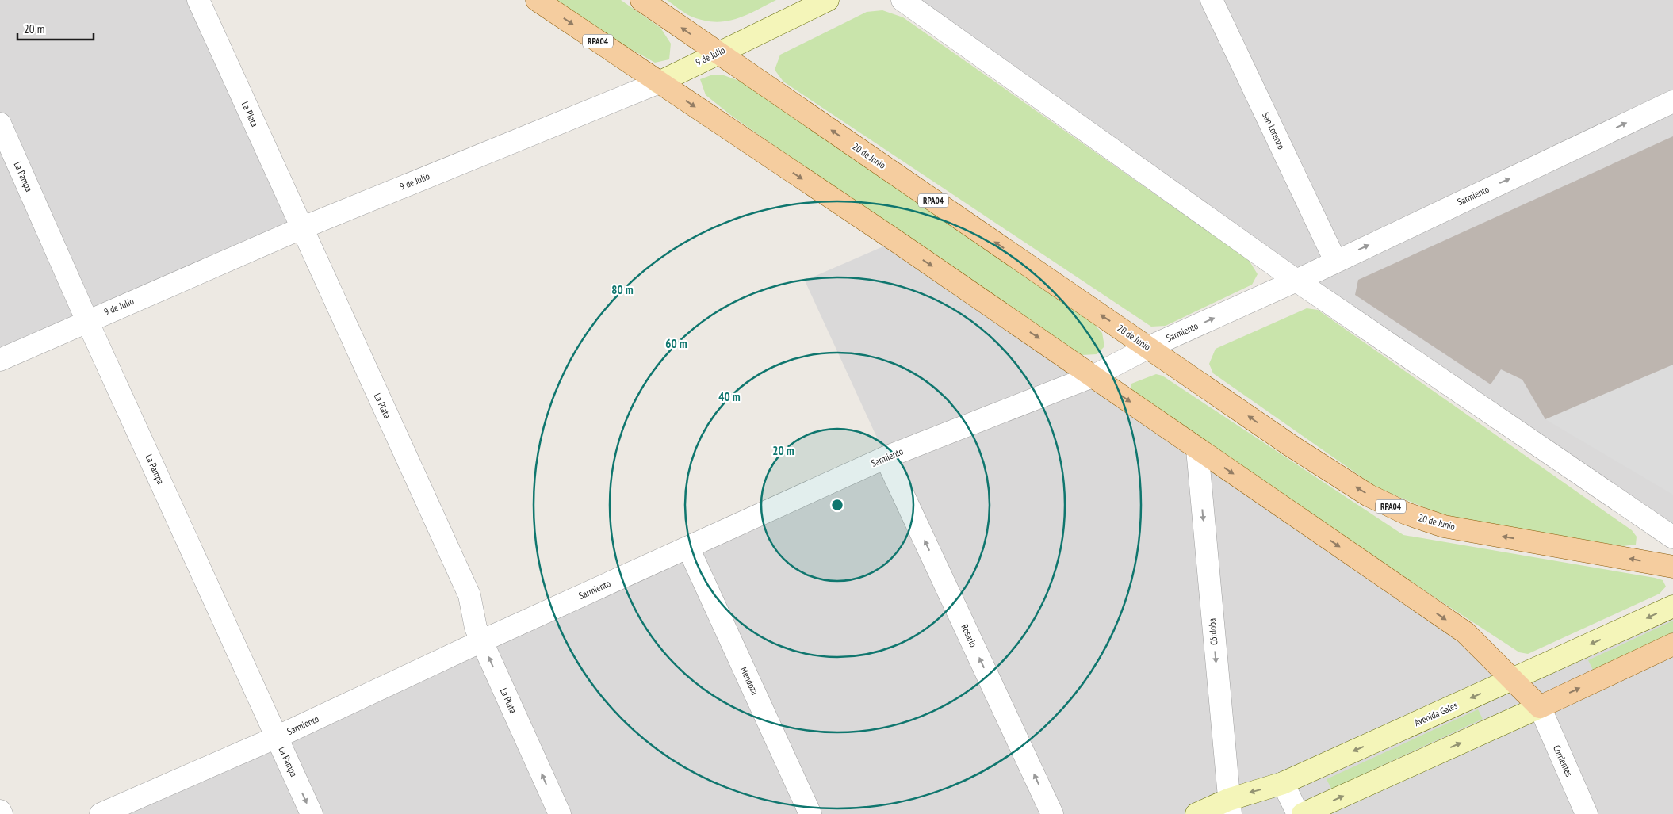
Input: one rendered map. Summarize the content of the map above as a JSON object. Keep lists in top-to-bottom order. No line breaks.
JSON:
{"streets":{"main road":["RPA04","9 de Julio","20 de Junio","Avenida Gales"],"street":["La Plata","San Lorenzo","La Pampa","Sarmiento","Córdoba","Rosario","Mendoza","Corrientes"]},"crossings":[["RPA04","9 de Julio"],["RPA04","Sarmiento"],["RPA04","Córdoba"],["RPA04","Avenida Gales"],["9 de Julio","La Plata"],["9 de Julio","20 de Junio"],["9 de Julio","La Pampa"],["La Plata","Sarmiento"],["San Lorenzo","Sarmiento"],["20 de Junio","Sarmiento"],["La Pampa","Sarmiento"],["Sarmiento","Rosario"],["Sarmiento","Mendoza"],["Córdoba","Avenida Gales"]],"one_way":["Córdoba","Rosario"],"scale_bar":"20 m","rings":["80 m","60 m","40 m","20 m"]}
